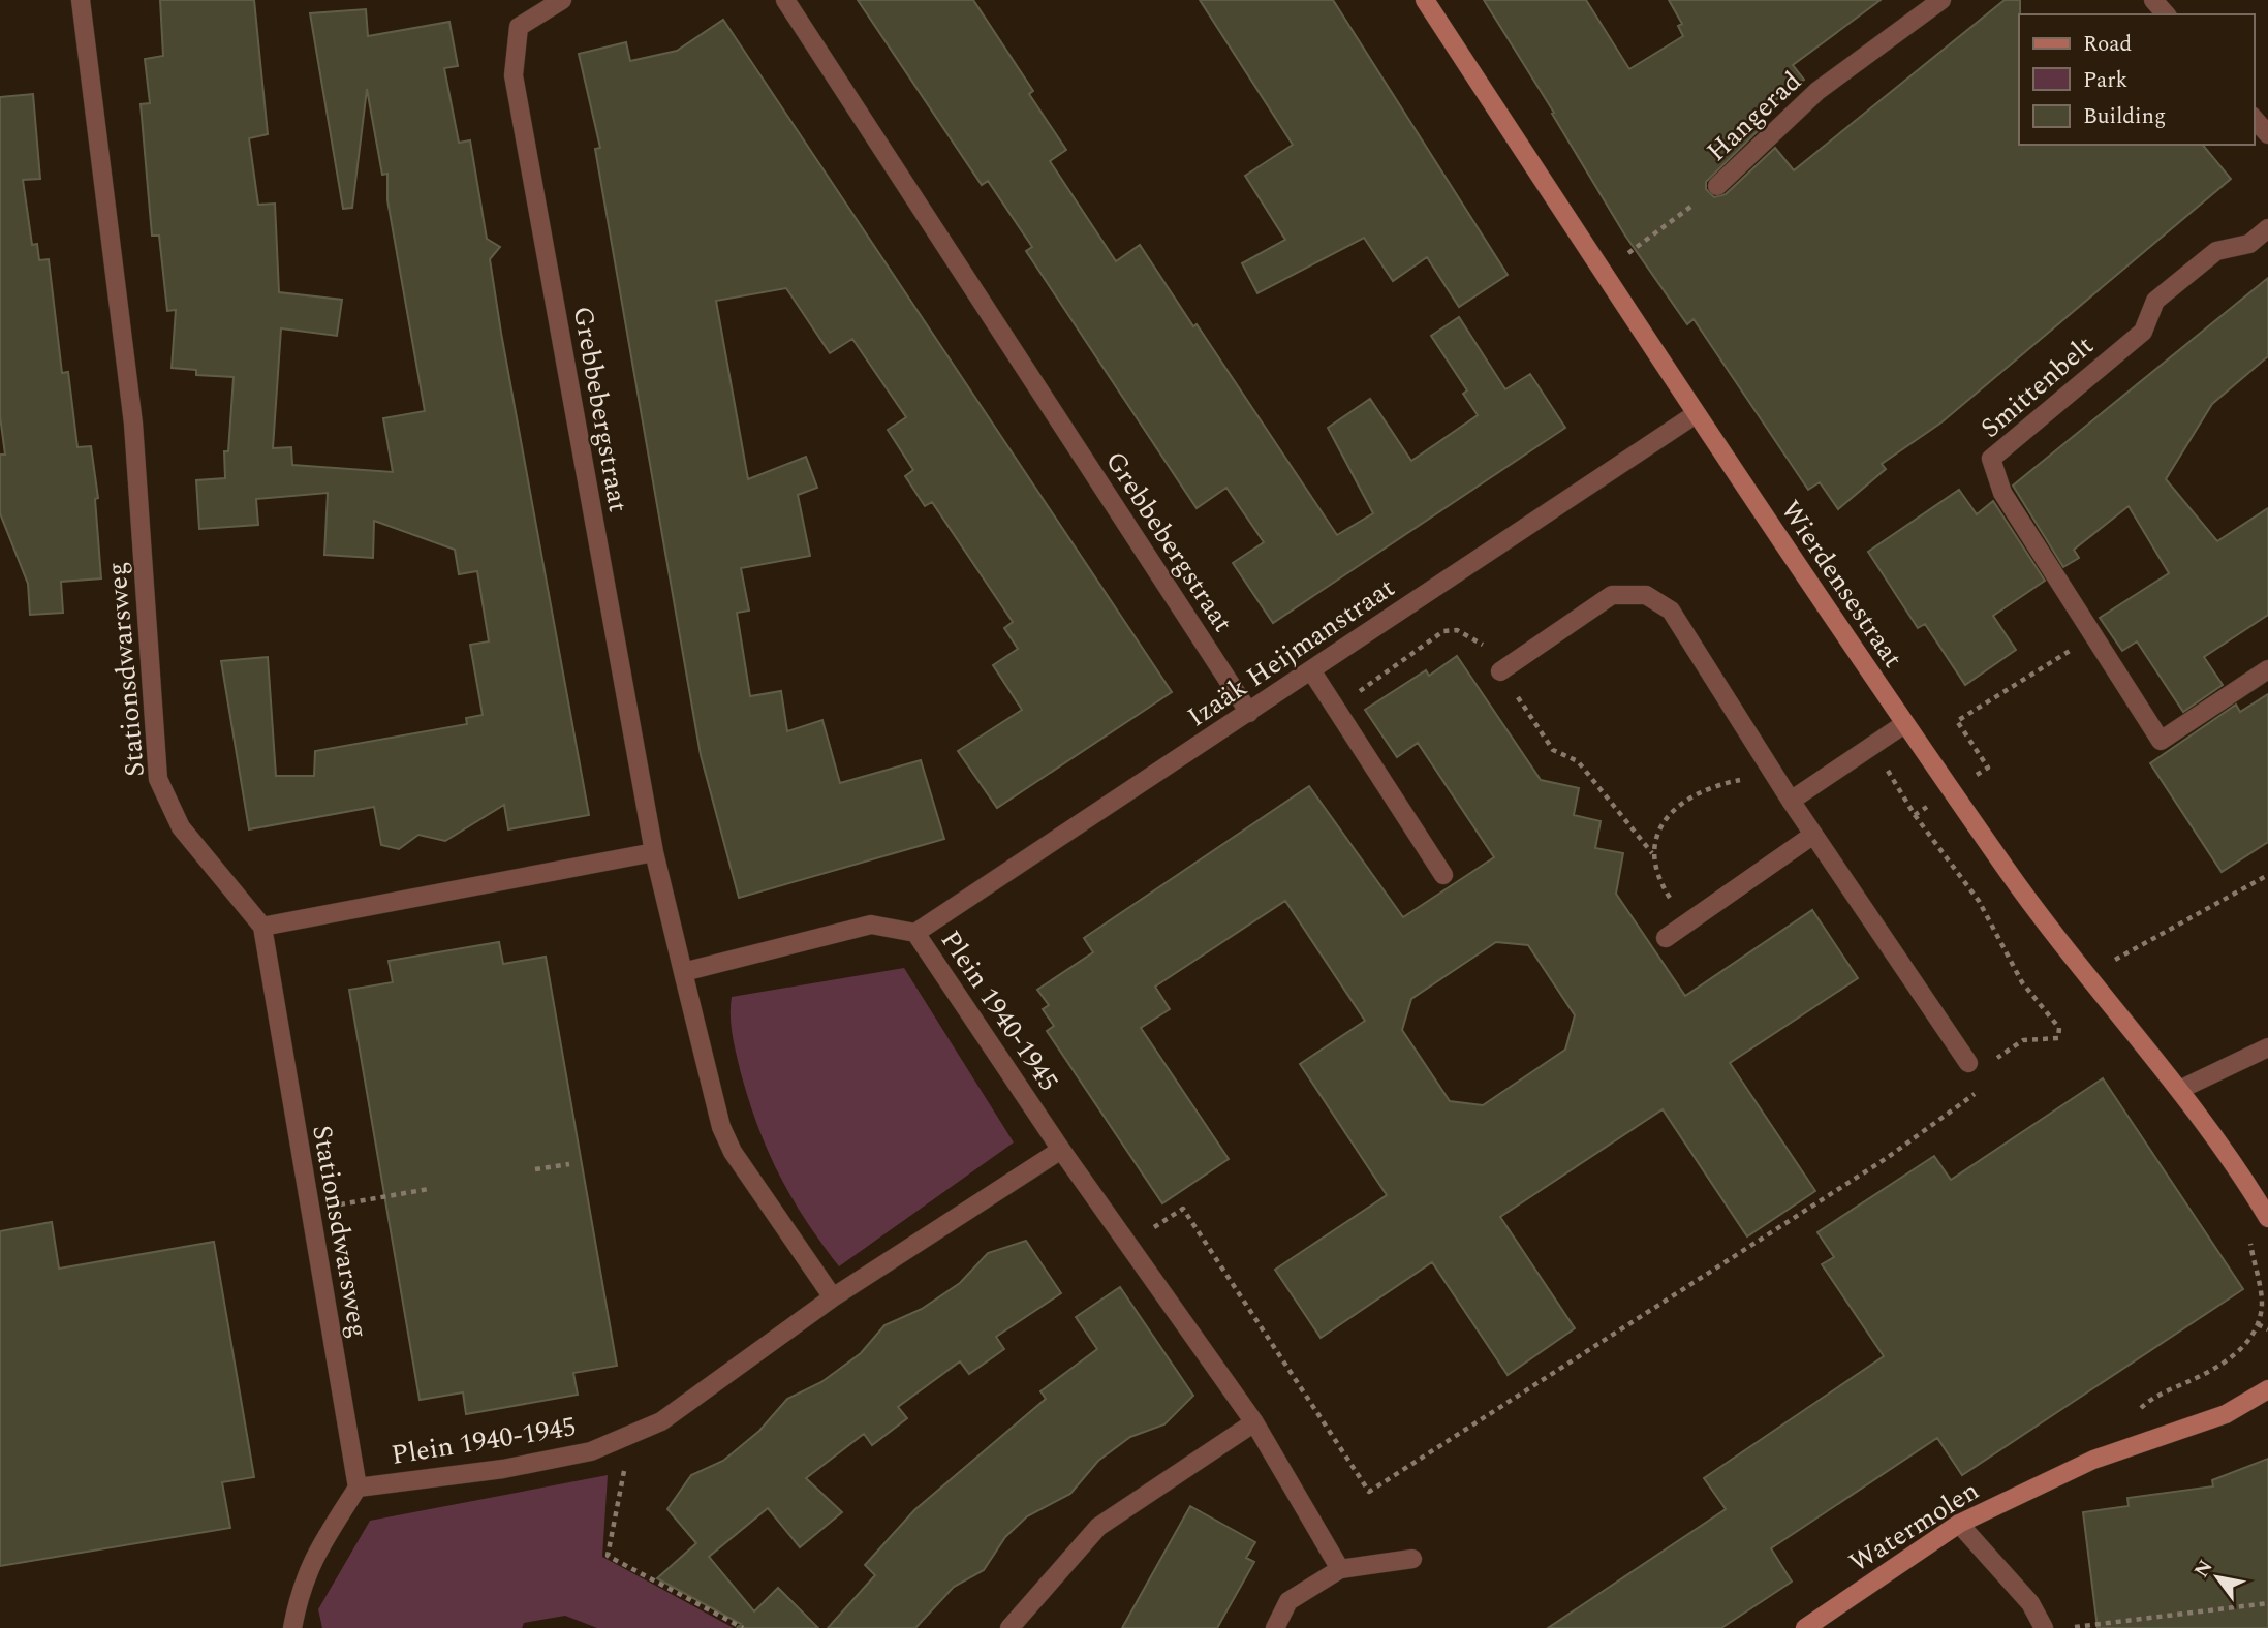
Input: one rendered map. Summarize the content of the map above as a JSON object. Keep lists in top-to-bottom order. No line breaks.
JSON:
{"streets":{"street":["Hangerad","Smittenbelt","Grebbebergstraat","Wierdensestraat","Izaäk Heijmanstraat","Stationsdwarsweg","Plein 1940-1945","Watermolen"]},"crossings":[["Hangerad","Wierdensestraat"],["Grebbebergstraat","Izaäk Heijmanstraat"],["Grebbebergstraat","Plein 1940-1945"],["Wierdensestraat","Izaäk Heijmanstraat"],["Izaäk Heijmanstraat","Plein 1940-1945"],["Stationsdwarsweg","Plein 1940-1945"]],"legend":["Road","Park","Building"],"north":"top left"}
